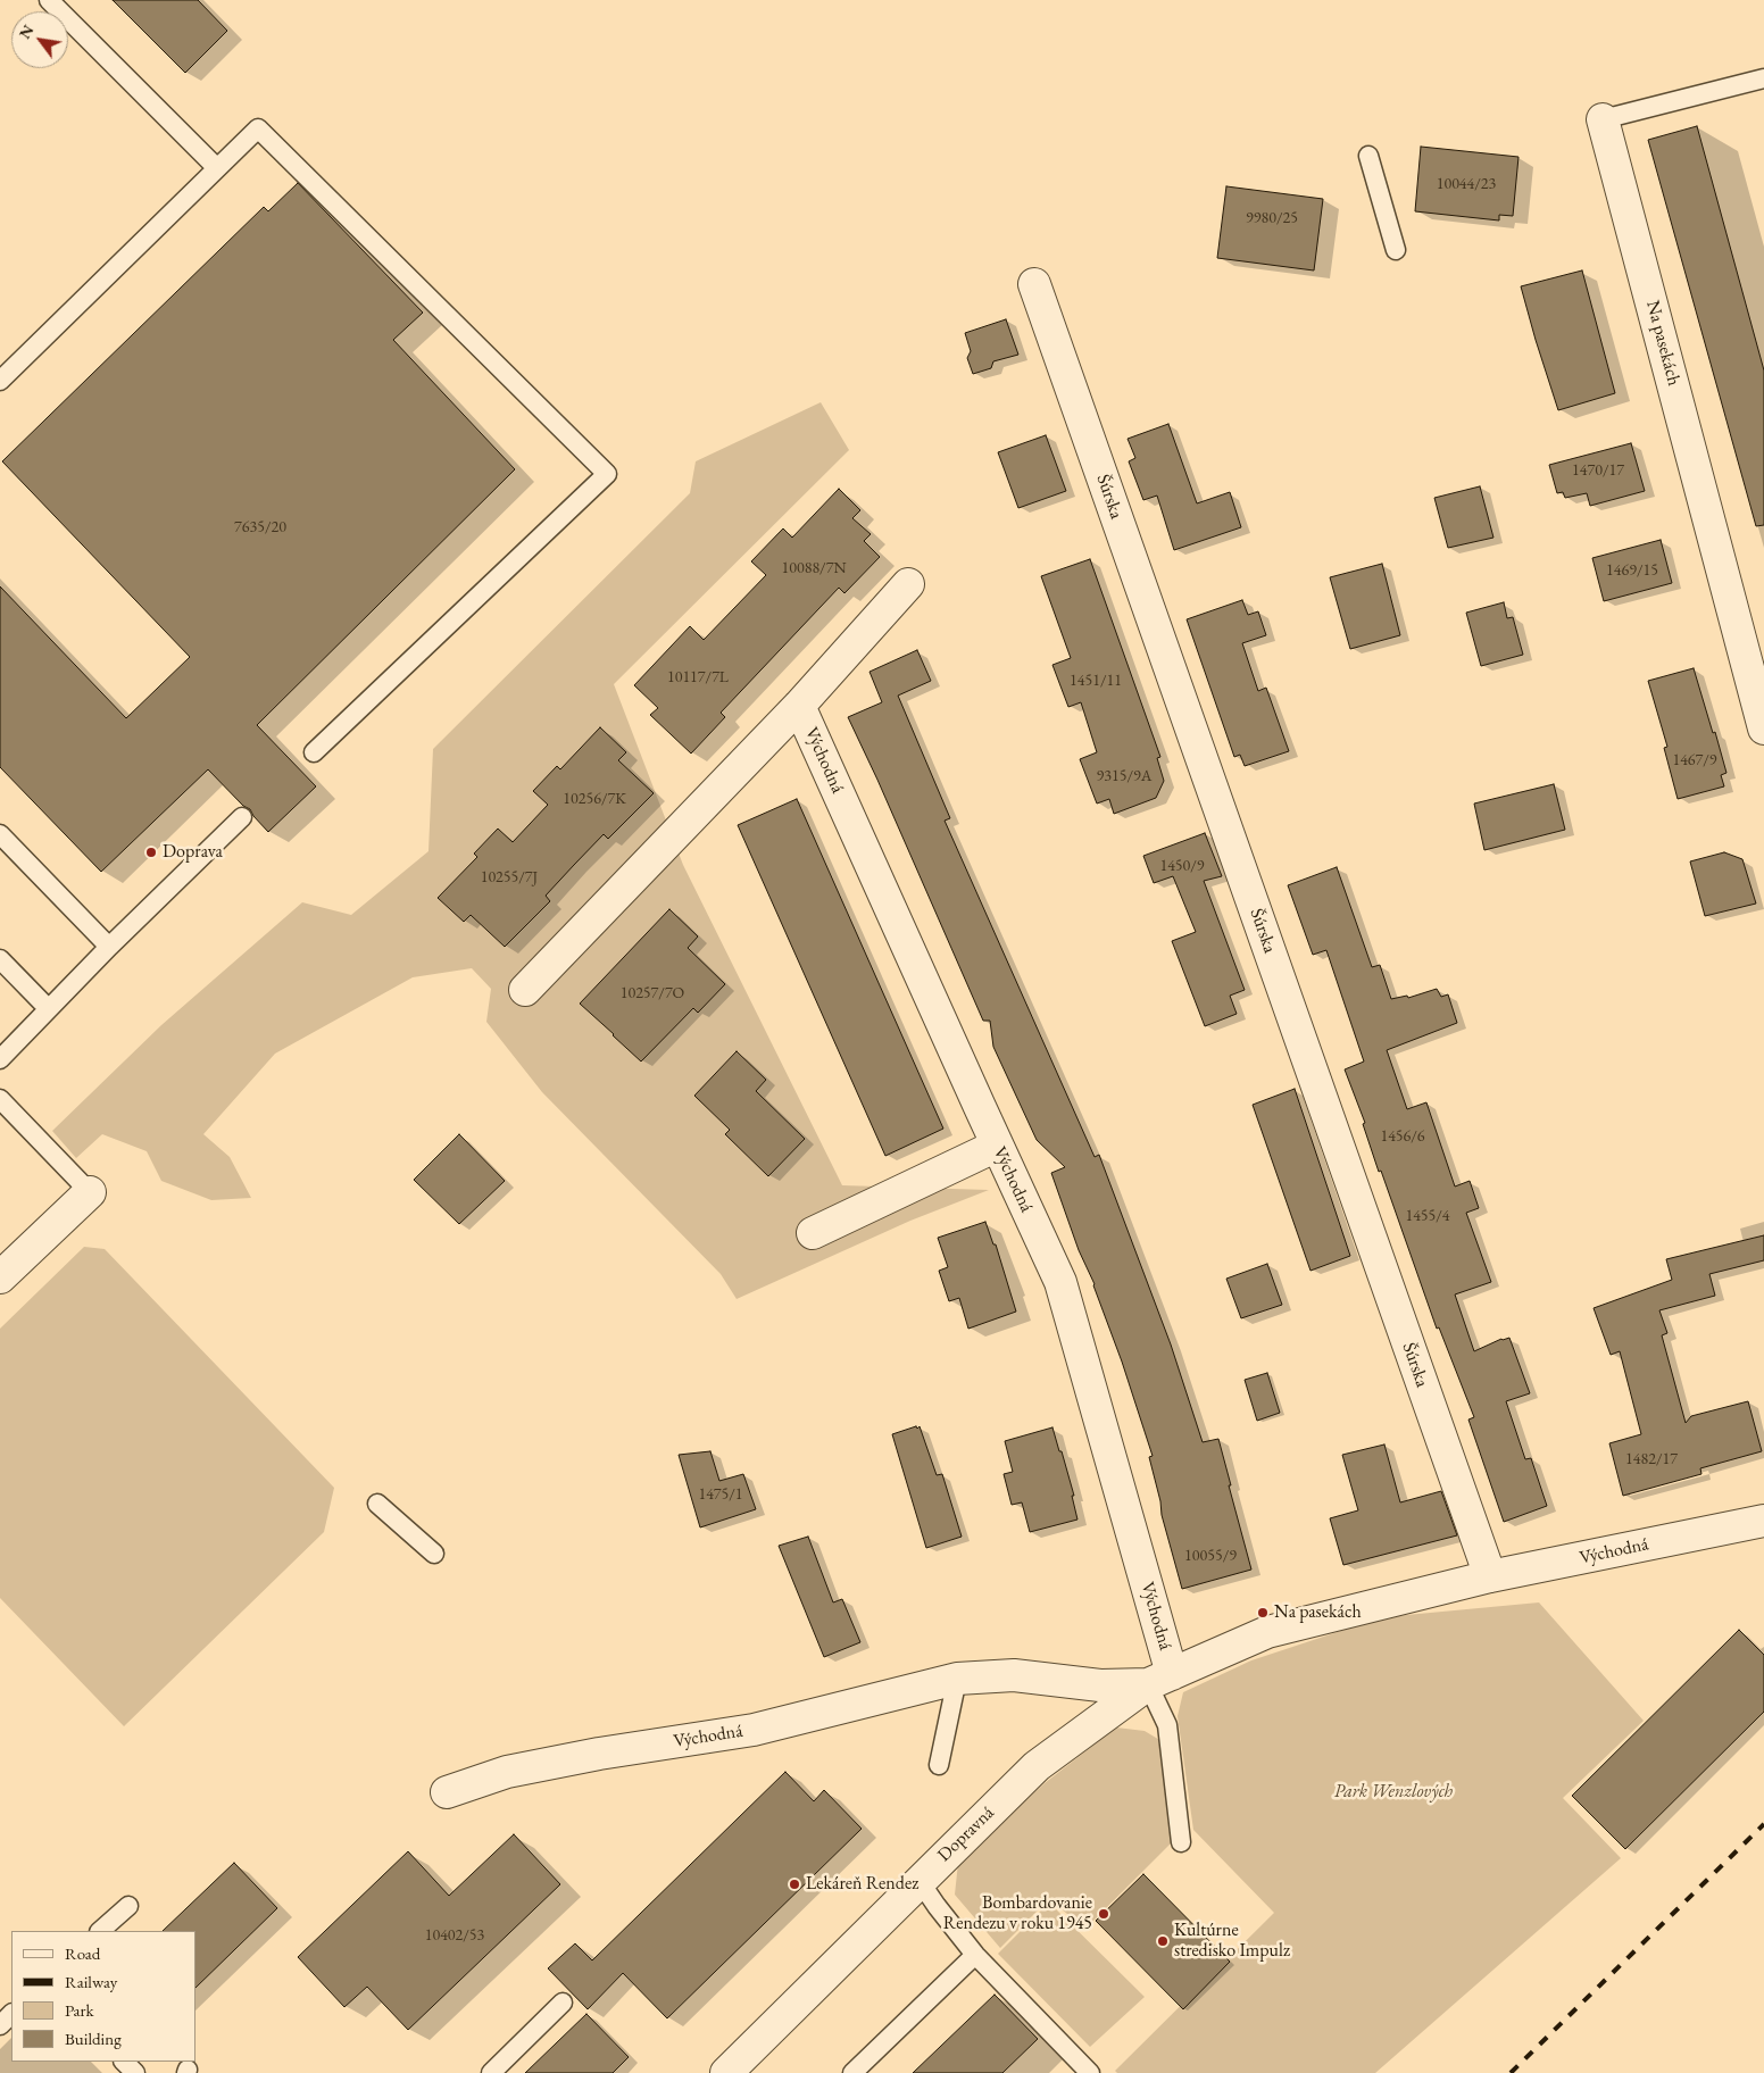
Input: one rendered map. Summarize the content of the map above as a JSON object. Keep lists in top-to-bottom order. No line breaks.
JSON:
{"streets":{"street":["Na pasekách","Šúrska","Východná","Dopravná"]},"crossings":[["Šúrska","Východná"],["Východná","Dopravná"]],"parks":["Park Wenzlových"],"places":["Doprava","Na pasekách","Lekáreň Rendez","Bombardovanie Rendezu v roku 1945","Kultúrne stredisko Impulz"],"house_numbers":["10044/23","9980/25","1470/17","7635/20","10088/7N","1469/15","10117/7L","1451/11","1467/9","9315/9A","10256/7K","1450/9","10255/7J","10257/7O","1456/6","1455/4","1482/17","1475/1","10055/9","10402/53"],"legend":["Road","Railway","Park","Building"],"north":"top left"}
